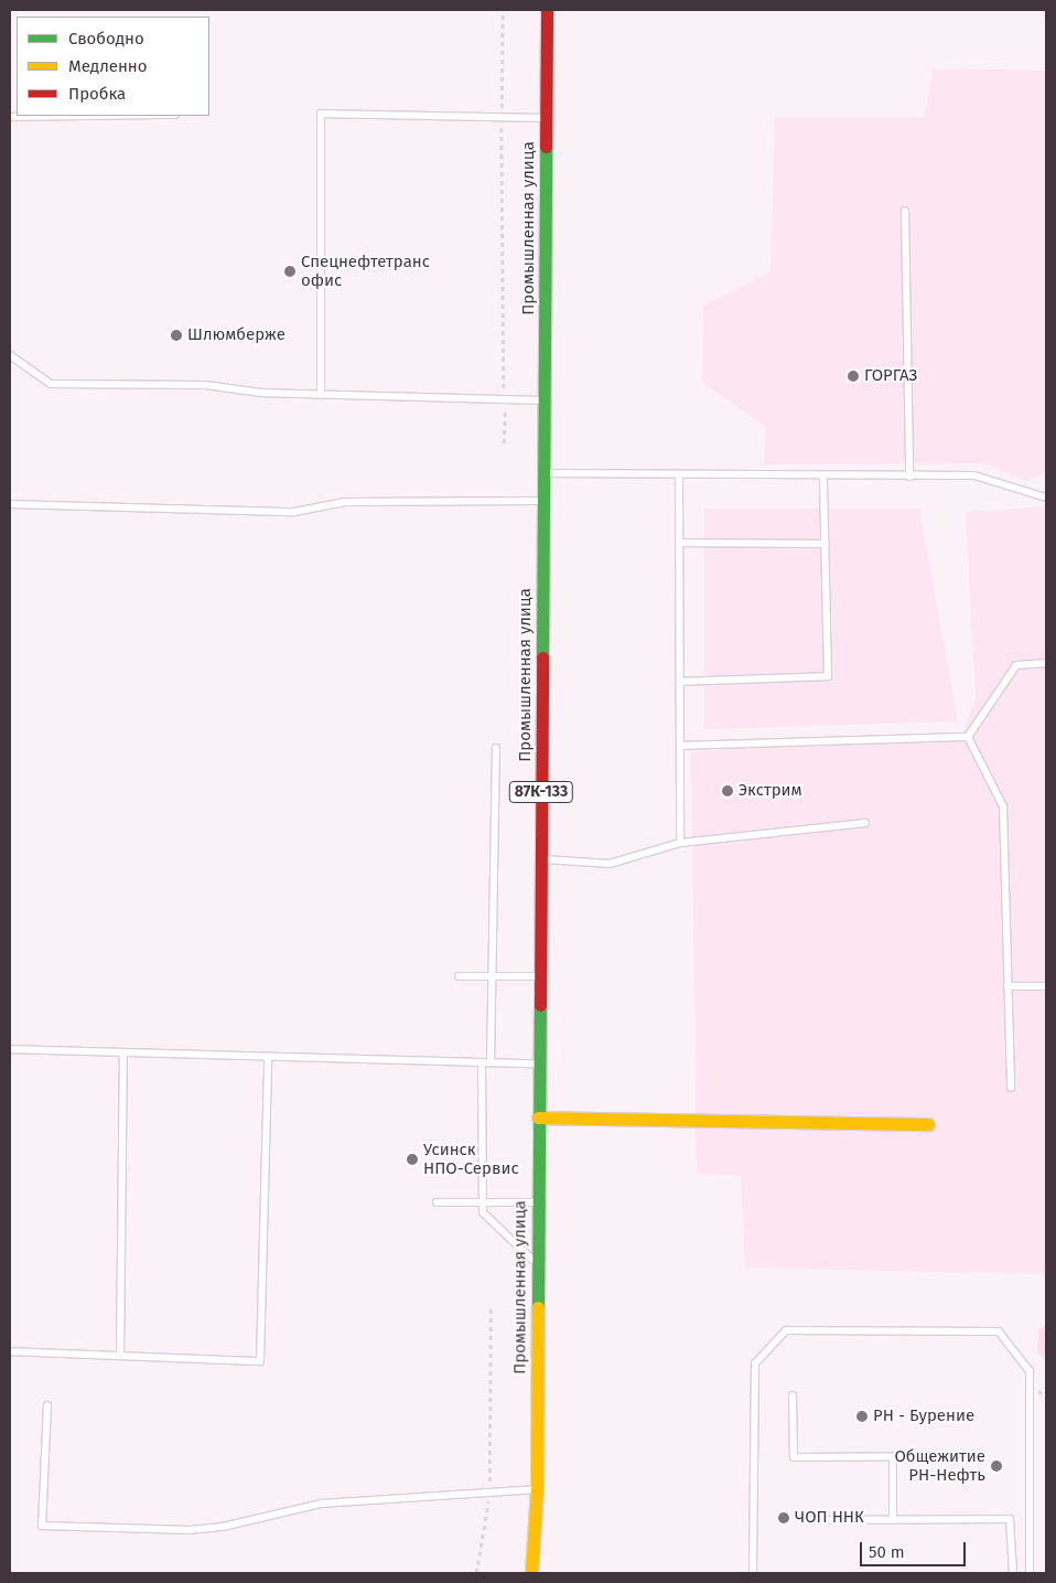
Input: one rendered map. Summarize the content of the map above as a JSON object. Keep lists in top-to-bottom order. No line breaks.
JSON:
{"streets":{"main road":["Промышленная улица","87К-133"]},"places":["Спецнефтетранс офис","Шлюмберже","ГОРГАЗ","Экстрим","Усинск НПО-Сервис","РН - Бурение","Общежитие РН-Нефть","ЧОП ННК"],"legend":["Свободно","Медленно","Пробка"],"scale_bar":"50 m"}
